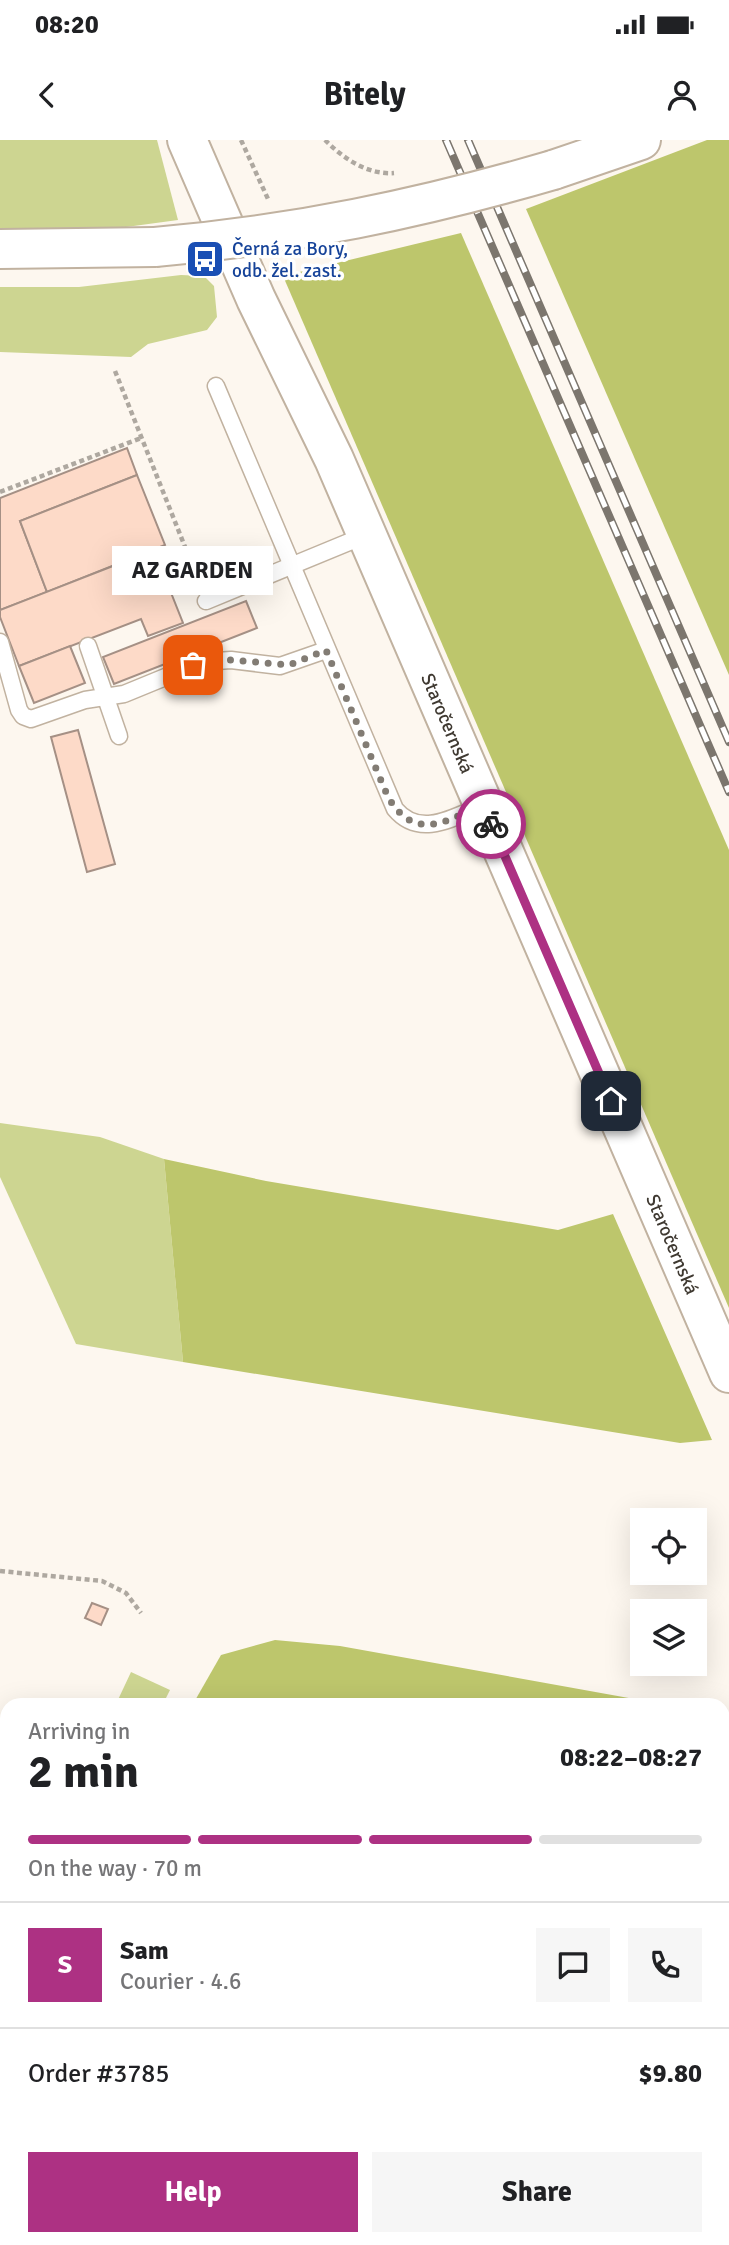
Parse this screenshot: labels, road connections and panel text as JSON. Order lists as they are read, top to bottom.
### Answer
{
  "streets": {
    "main road": ["Staročernská"]
  },
  "places": {
    "bus stop": ["Černá za Bory, odb. žel. zast."],
    "other": ["AZ GARDEN"]
  },
  "page": {
    "status": "08:20",
    "header": "Bitely",
    "bubble": "AZ GARDEN",
    "heading": ["2 min", "Arriving in", "08:22–08:27"],
    "panel": [
      "Sam",
      "Courier · 4.6",
      "Order #3785",
      "$9.80"
    ],
    "bar": "On the way · 70 m",
    "round": "S",
    "buttons": ["Help", "Share"]
  }
}
